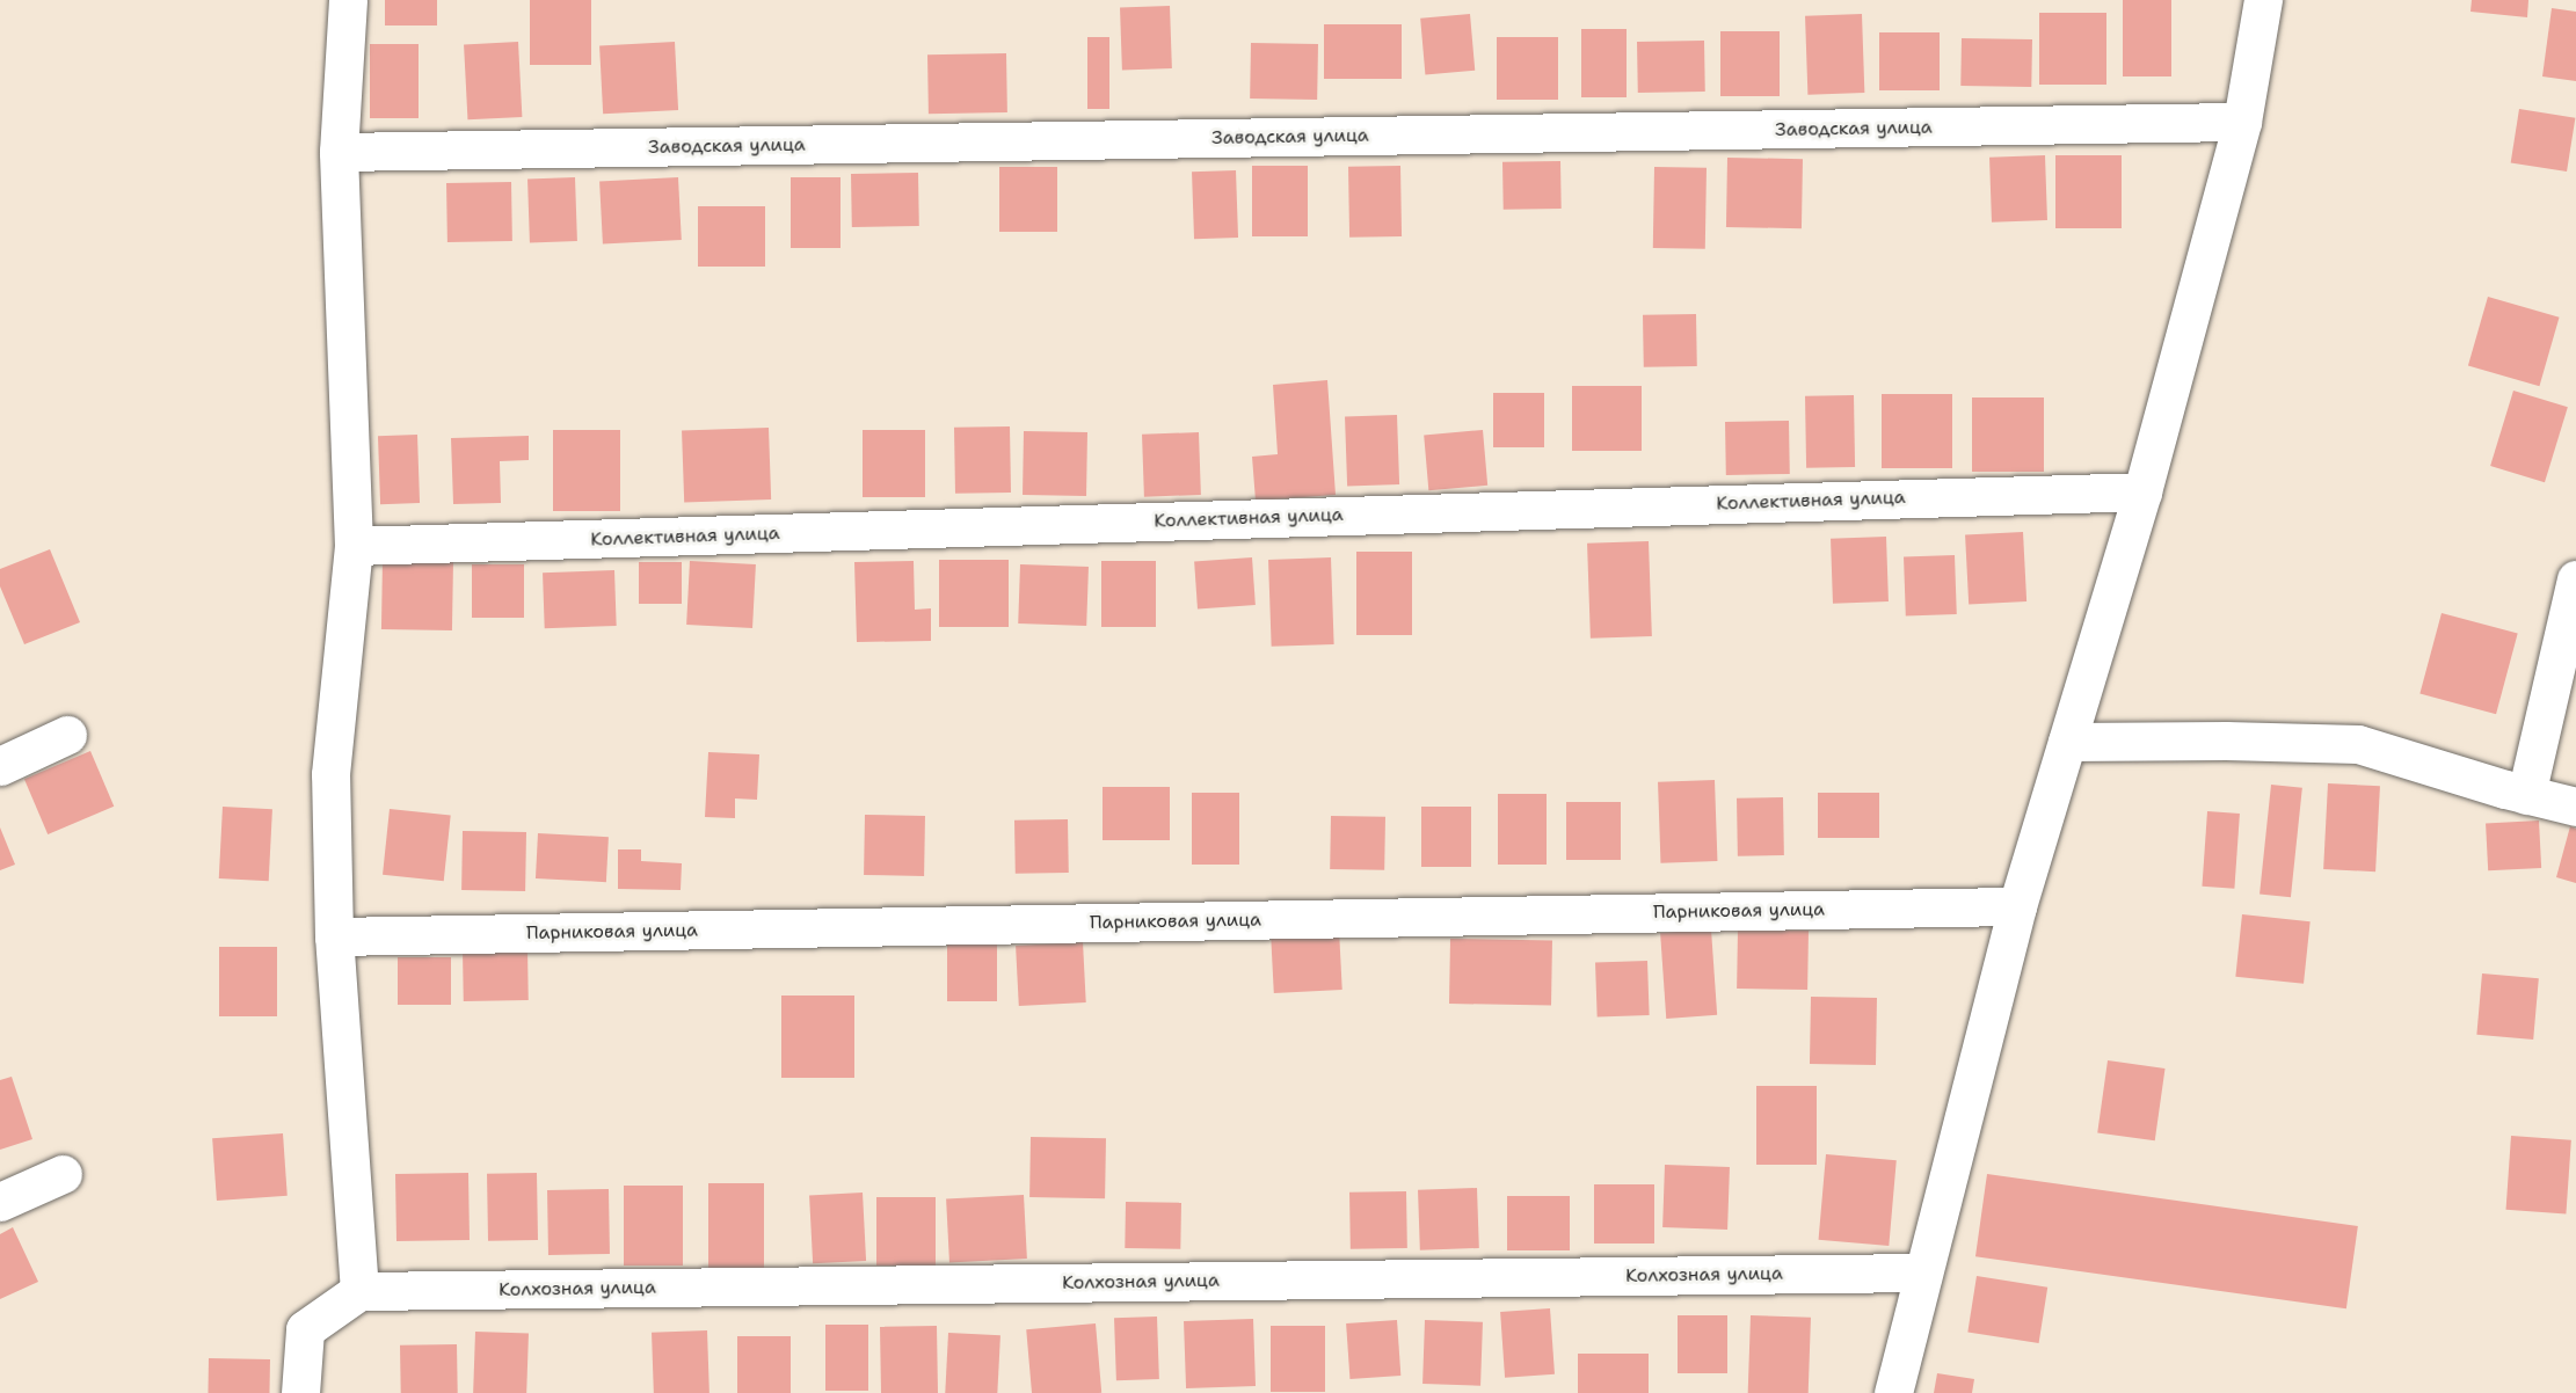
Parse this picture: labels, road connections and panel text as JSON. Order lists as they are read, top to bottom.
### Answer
{
  "streets": {
    "street": [
      "Заводская улица",
      "Коллективная улица",
      "Парниковая улица",
      "Колхозная улица"
    ]
  }
}
